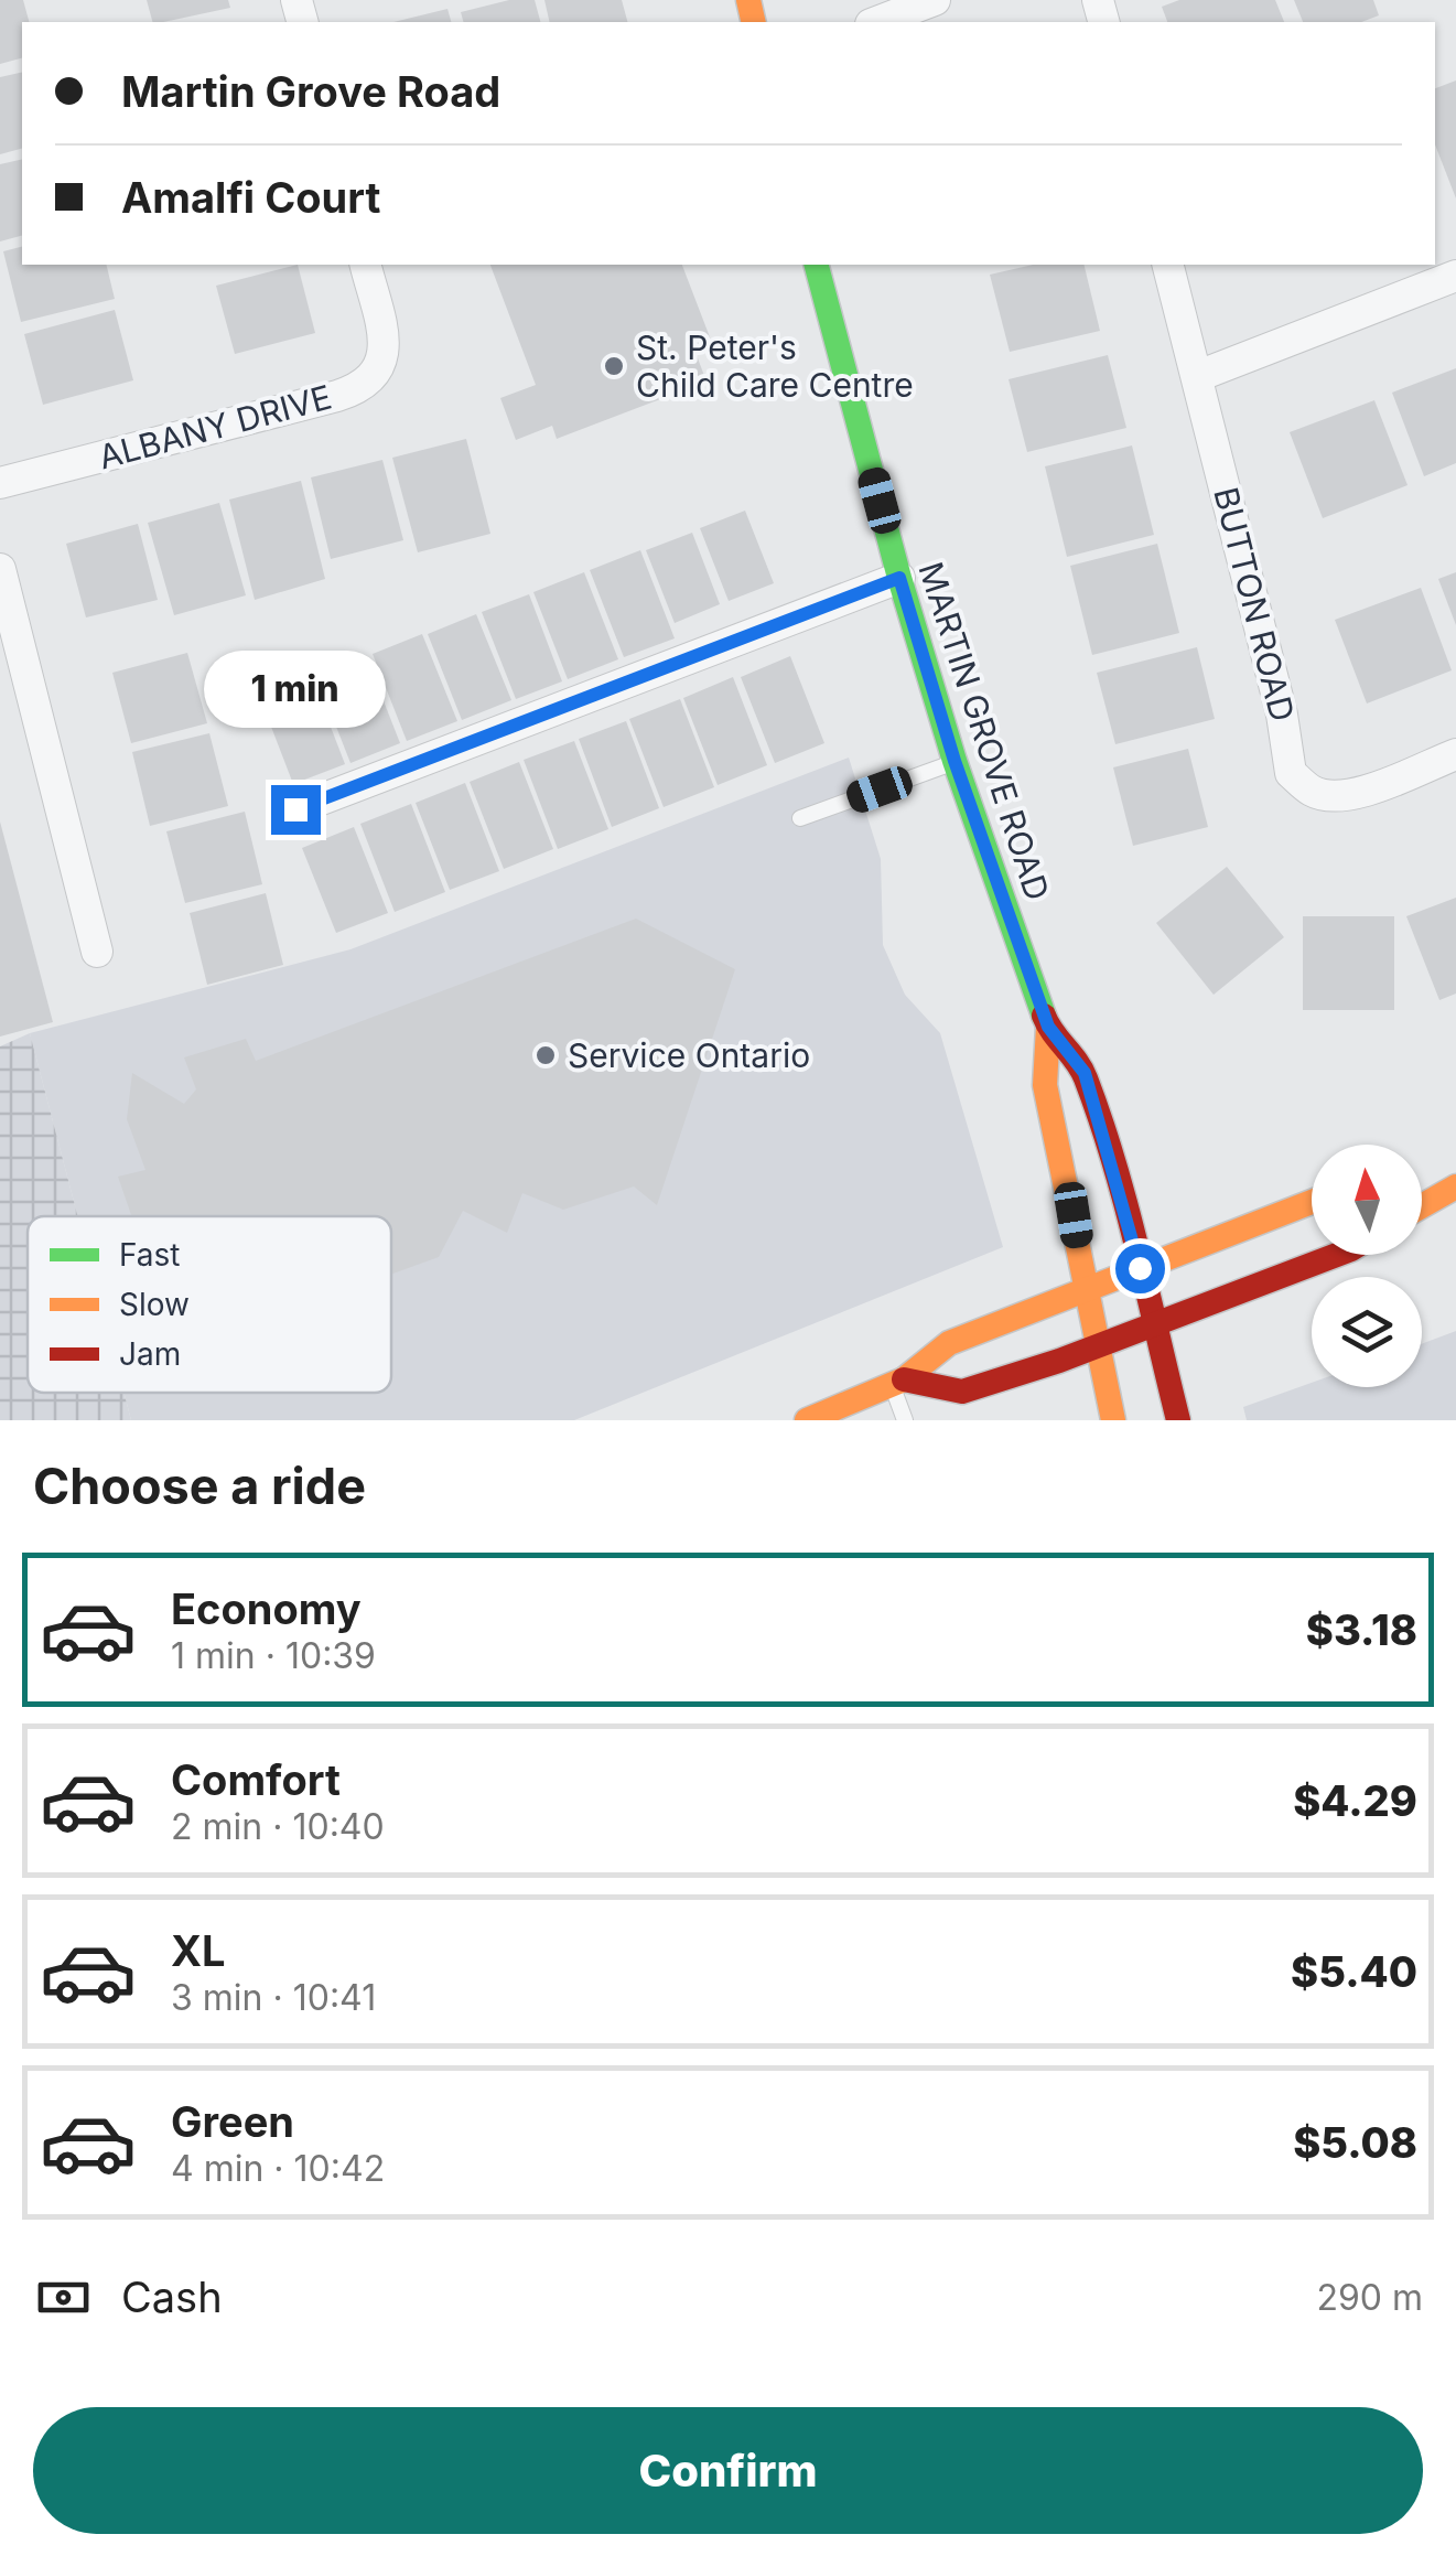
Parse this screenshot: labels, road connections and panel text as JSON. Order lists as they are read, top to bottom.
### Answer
{
  "streets": {
    "main road": ["MARTIN GROVE ROAD"],
    "street": ["ALBANY DRIVE", "BUTTON ROAD"]
  },
  "places": ["St. Peter's Child Care Centre", "Service Ontario"],
  "legend": ["Fast", "Slow", "Jam"],
  "north": "top",
  "page": {
    "banner": ["Martin Grove Road", "Amalfi Court"],
    "bubble": "1 min",
    "heading": "Choose a ride",
    "list": [
      {
        "name": "Economy",
        "note": "1 min · 10:39",
        "value": "$3.18"
      },
      {
        "name": "Comfort",
        "note": "2 min · 10:40",
        "value": "$4.29"
      },
      {
        "name": "XL",
        "note": "3 min · 10:41",
        "value": "$5.40"
      },
      {
        "name": "Green",
        "note": "4 min · 10:42",
        "value": "$5.08"
      }
    ],
    "pay": ["Cash", "290 m"],
    "buttons": "Confirm"
  }
}
